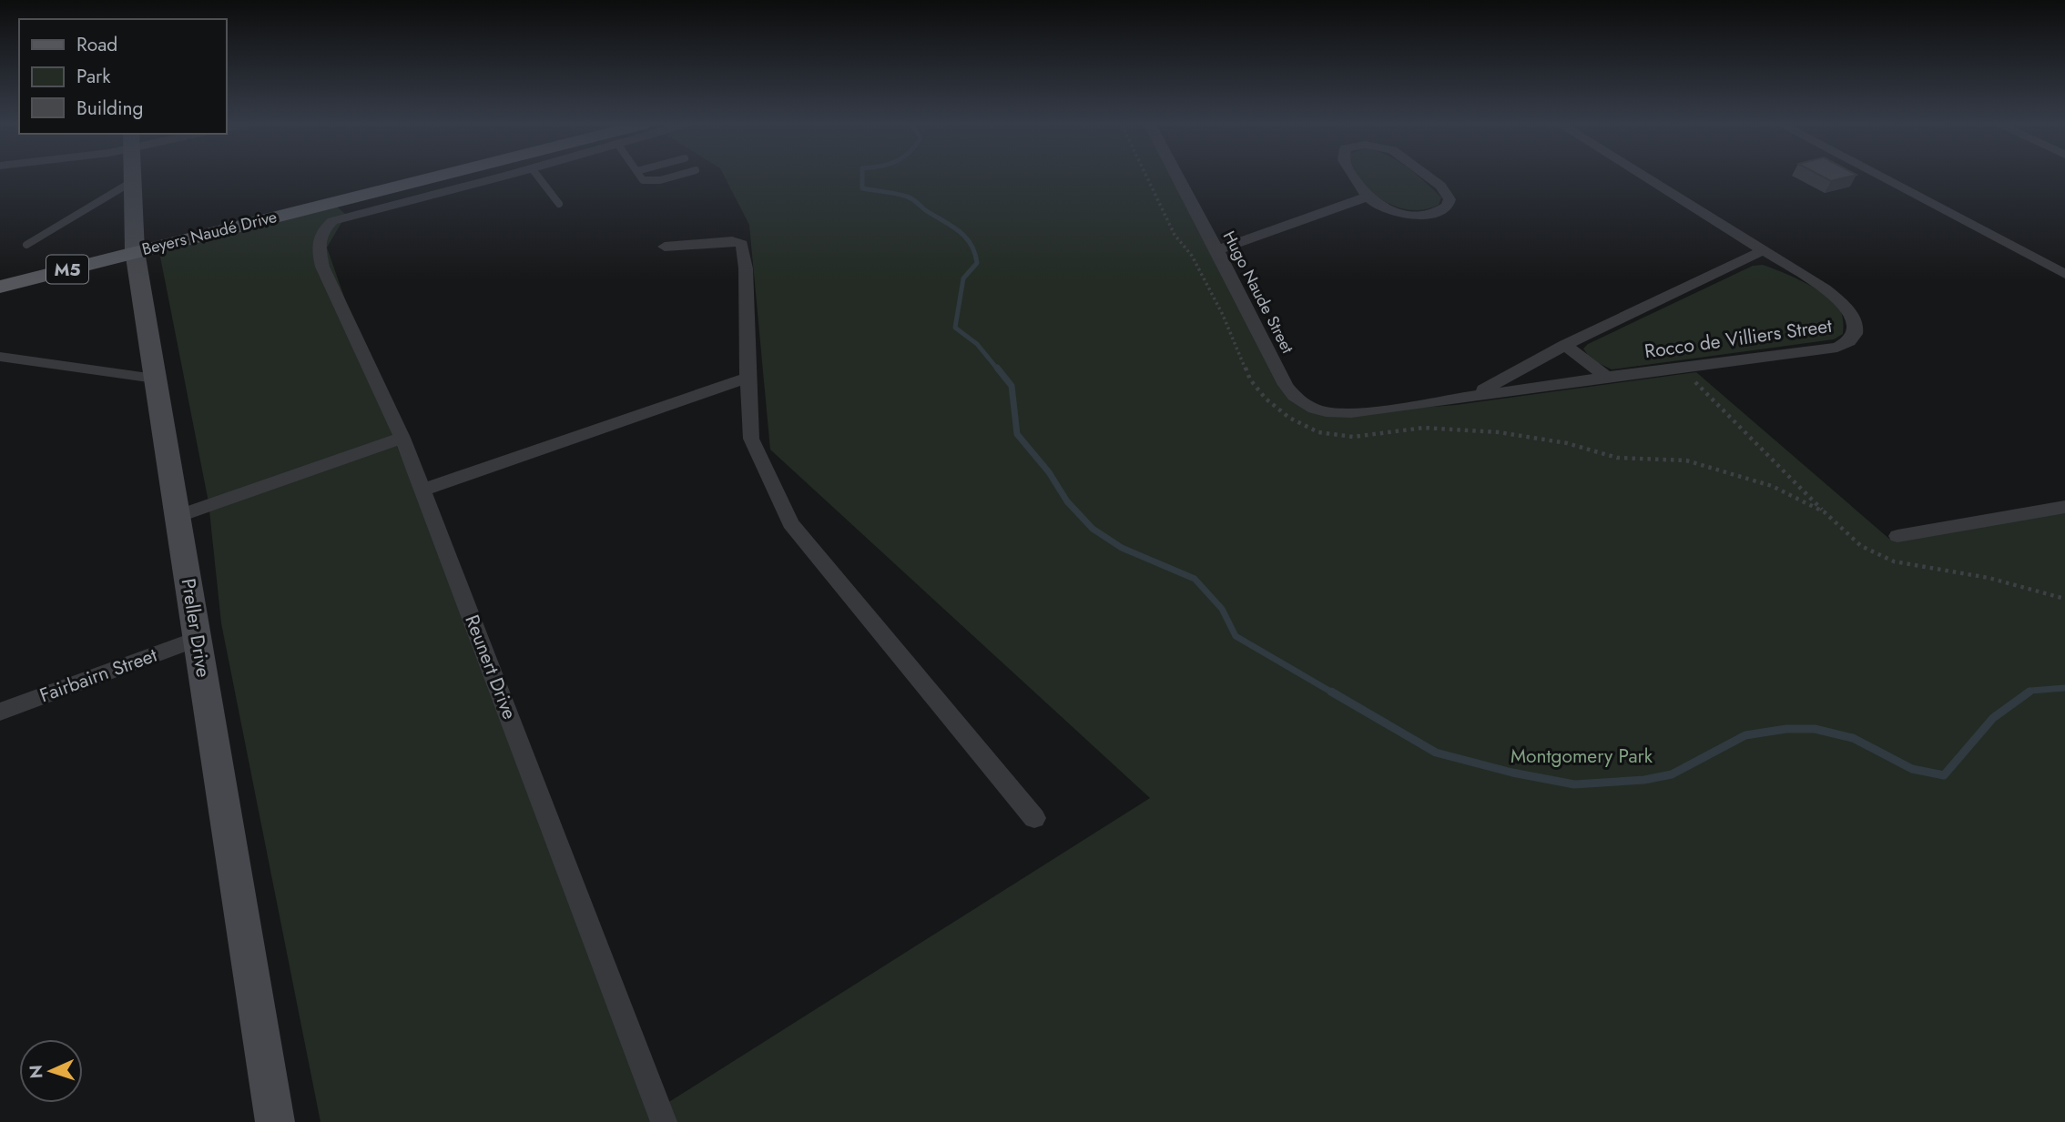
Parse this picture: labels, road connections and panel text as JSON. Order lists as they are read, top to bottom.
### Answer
{
  "streets": {
    "main road": ["Beyers Naudé Drive", "M5", "Preller Drive"],
    "street": [
      "Hugo Naude Street",
      "Rocco de Villiers Street",
      "Reunert Drive",
      "Fairbairn Street"
    ]
  },
  "crossings": [
    ["Beyers Naudé Drive", "Preller Drive"],
    ["Beyers Naudé Drive", "Reunert Drive"],
    ["Hugo Naude Street", "Rocco de Villiers Street"],
    ["Preller Drive", "Fairbairn Street"]
  ],
  "parks": ["Montgomery Park"],
  "legend": ["Road", "Park", "Building"],
  "north": "left"
}
